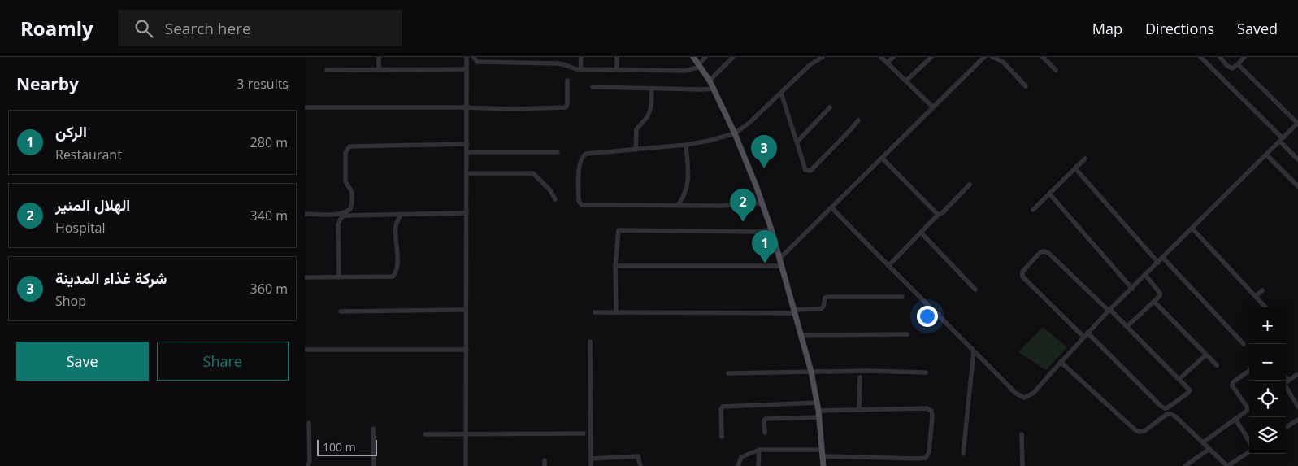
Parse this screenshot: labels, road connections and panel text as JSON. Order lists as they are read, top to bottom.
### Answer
{
  "scale_bar": "100 m",
  "page": {
    "header": "Roamly",
    "search": "Search here",
    "nav": ["Map", "Directions", "Saved"],
    "heading": ["Nearby", "3 results"],
    "list": [
      {
        "mark": "1",
        "name": "الركن",
        "note": "Restaurant",
        "value": "280 m"
      },
      {
        "mark": "2",
        "name": "الهلال المنير",
        "note": "Hospital",
        "value": "340 m"
      },
      {
        "mark": "3",
        "name": "شركة غذاء المدينة",
        "note": "Shop",
        "value": "360 m"
      }
    ],
    "pins": ["3", "2", "1"],
    "map_buttons": ["+", "−"],
    "buttons": ["Save", "Share"],
    "scale": "100 m"
  }
}
